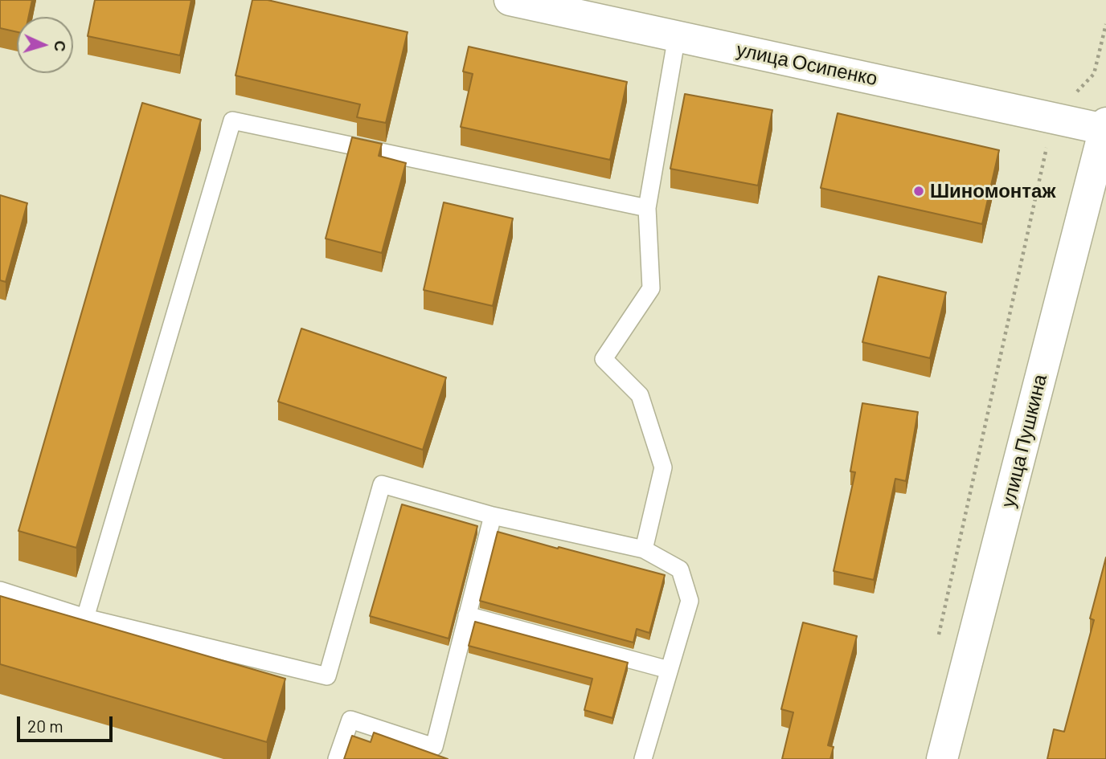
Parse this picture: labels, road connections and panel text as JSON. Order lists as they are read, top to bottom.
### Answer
{
  "streets": {
    "street": ["улица Осипенко", "улица Пушкина"]
  },
  "crossings": [
    ["улица Осипенко", "улица Пушкина"]
  ],
  "places": ["Шиномонтаж"],
  "scale_bar": "20 m",
  "north": "right"
}
